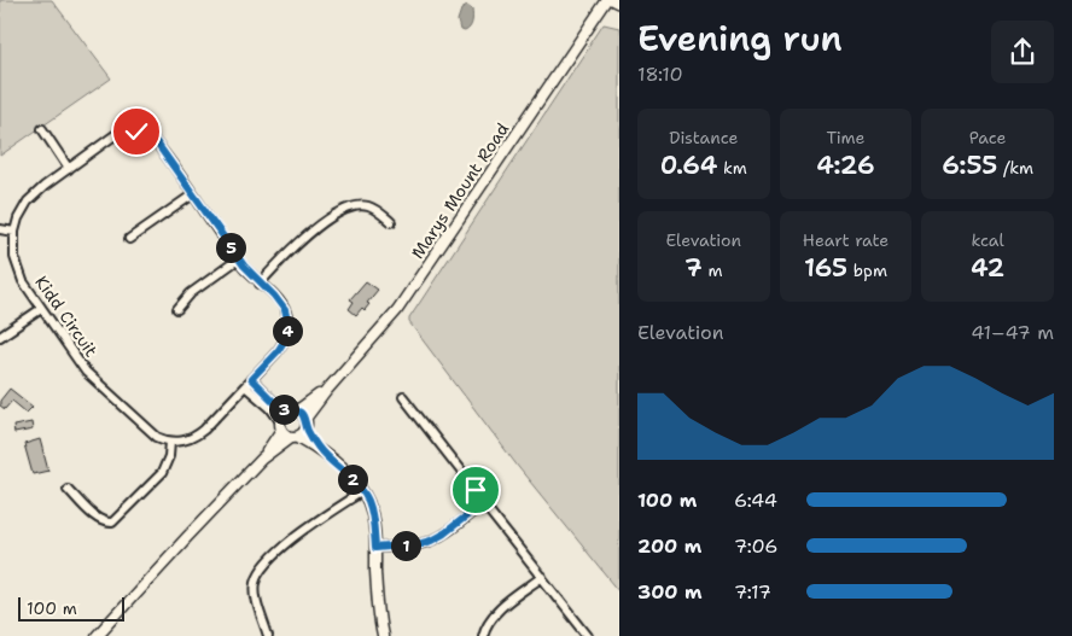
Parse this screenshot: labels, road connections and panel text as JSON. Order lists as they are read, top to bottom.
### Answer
{
  "streets": {
    "street": ["Marys Mount Road", "Kidd Circuit"]
  },
  "scale_bar": "100 m",
  "page": {
    "heading": ["Evening run", "18:10"],
    "stats": [
      ["Distance", "0.64 km"],
      ["Time", "4:26"],
      ["Pace", "6:55 /km"],
      ["Elevation", "7 m"],
      ["Heart rate", "165 bpm"],
      ["kcal", "42"]
    ],
    "pins": [
      "5",
      "4",
      "3",
      "2",
      "1"
    ],
    "chart": ["Elevation", "41–47 m"],
    "list": [
      {
        "name": "100 m",
        "note": "6:44"
      },
      {
        "name": "200 m",
        "note": "7:06"
      },
      {
        "name": "300 m",
        "note": "7:17"
      }
    ],
    "scale": "100 m"
  }
}
